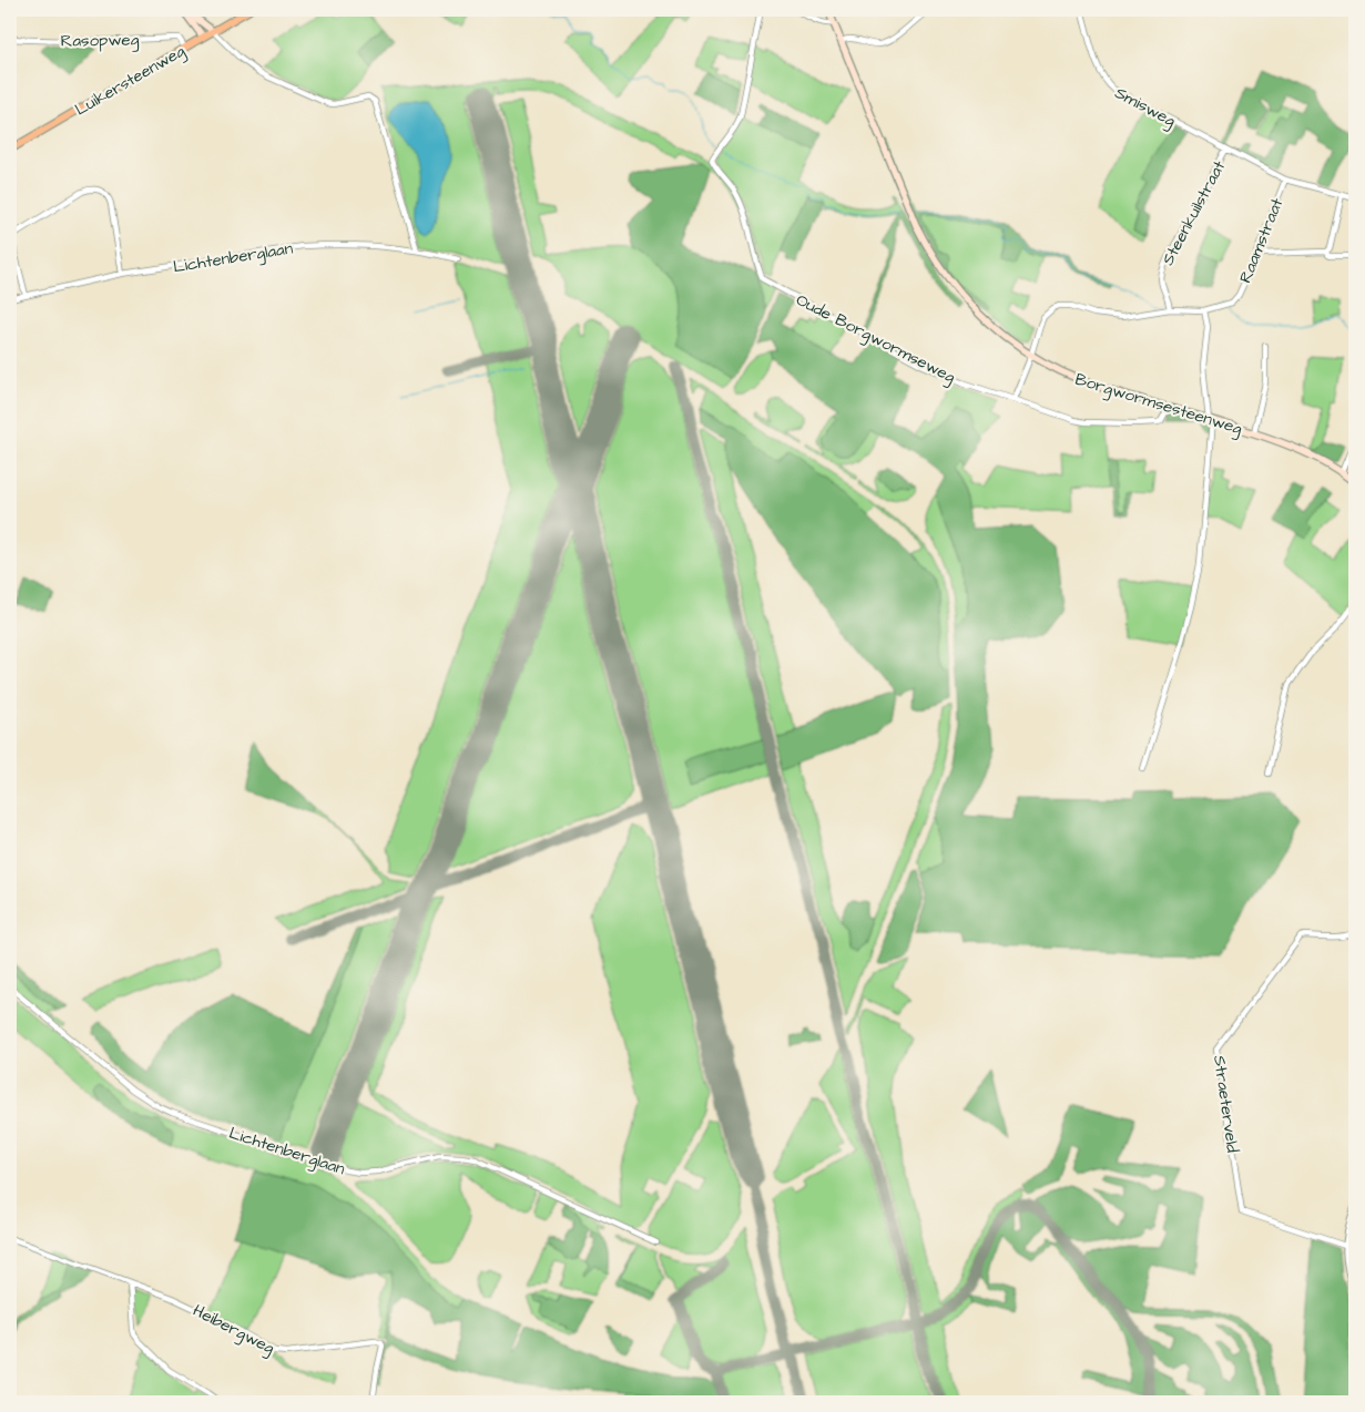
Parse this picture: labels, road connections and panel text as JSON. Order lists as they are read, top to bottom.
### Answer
{
  "streets": {
    "main road": ["Luikersteenweg", "Borgwormsesteenweg"],
    "street": [
      "Rasopweg",
      "Smisweg",
      "Steenkuilstraat",
      "Raamstraat",
      "Lichtenberglaan",
      "Oude Borgwormseweg",
      "Straeterveld",
      "Heibergweg"
    ]
  },
  "crossings": [
    ["Rasopweg", "Luikersteenweg"],
    ["Smisweg", "Steenkuilstraat"],
    ["Smisweg", "Raamstraat"],
    ["Steenkuilstraat", "Raamstraat"],
    ["Raamstraat", "Oude Borgwormseweg"],
    ["Raamstraat", "Borgwormsesteenweg"],
    ["Oude Borgwormseweg", "Borgwormsesteenweg"]
  ]
}
